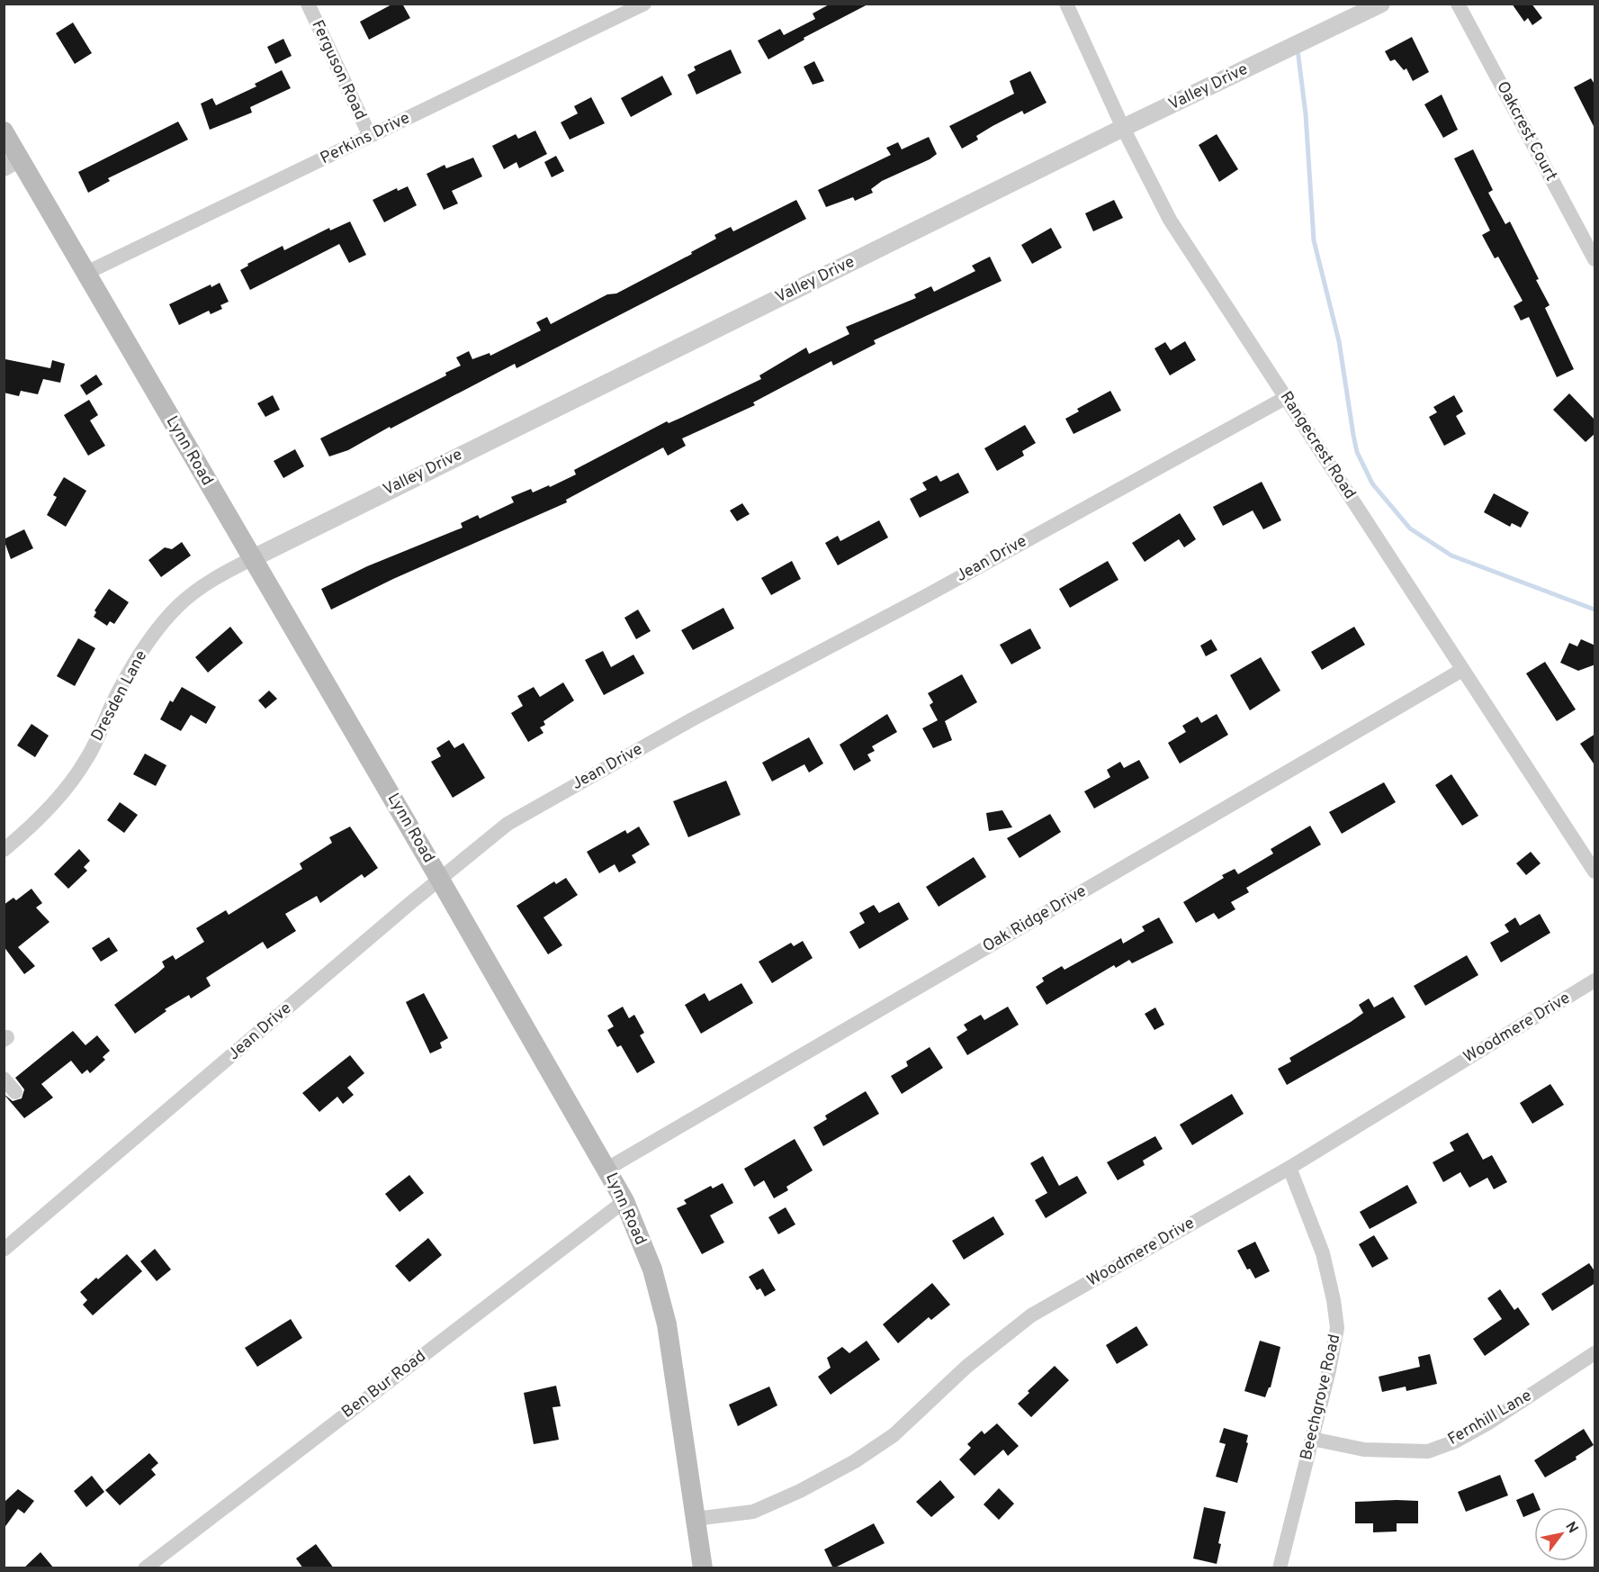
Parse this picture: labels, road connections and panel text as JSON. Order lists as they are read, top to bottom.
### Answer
{
  "streets": {
    "main road": ["Lynn Road"],
    "street": [
      "Ferguson Road",
      "Valley Drive",
      "Oakcrest Court",
      "Perkins Drive",
      "Rangecrest Road",
      "Jean Drive",
      "Dresden Lane",
      "Oak Ridge Drive",
      "Woodmere Drive",
      "Ben Bur Road",
      "Beechgrove Road",
      "Fernhill Lane"
    ]
  },
  "crossings": [
    ["Ferguson Road", "Perkins Drive"],
    ["Valley Drive", "Rangecrest Road"],
    ["Valley Drive", "Lynn Road"],
    ["Valley Drive", "Dresden Lane"],
    ["Perkins Drive", "Lynn Road"],
    ["Rangecrest Road", "Jean Drive"],
    ["Rangecrest Road", "Oak Ridge Drive"],
    ["Lynn Road", "Jean Drive"],
    ["Lynn Road", "Dresden Lane"],
    ["Lynn Road", "Oak Ridge Drive"],
    ["Lynn Road", "Woodmere Drive"],
    ["Lynn Road", "Ben Bur Road"],
    ["Woodmere Drive", "Beechgrove Road"],
    ["Beechgrove Road", "Fernhill Lane"]
  ],
  "north": "top right"
}
